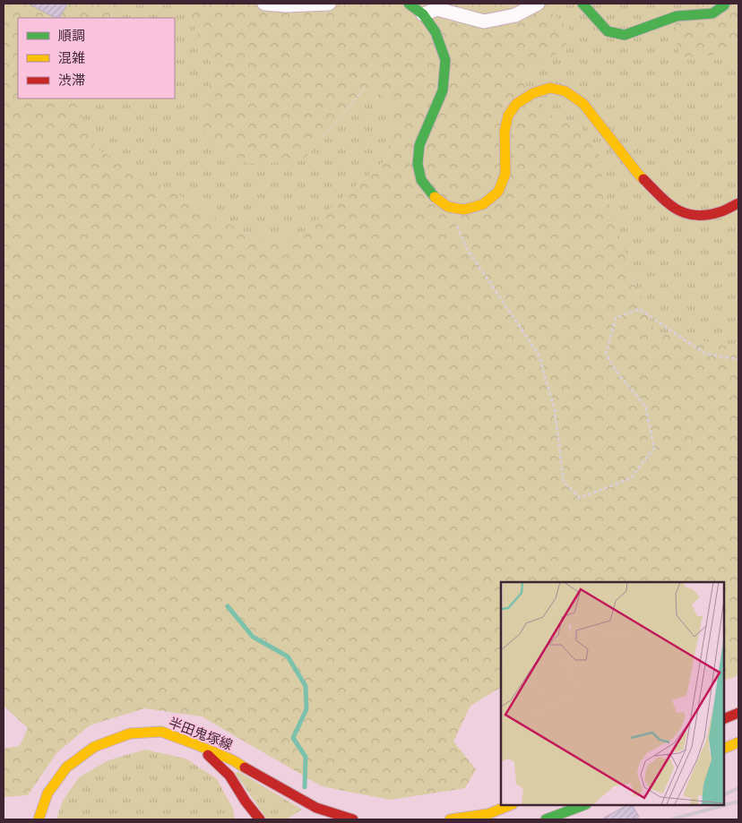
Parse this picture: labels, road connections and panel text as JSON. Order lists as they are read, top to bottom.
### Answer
{
  "streets": {
    "main road": ["半田鬼塚線"]
  },
  "legend": ["順調", "混雑", "渋滞"]
}
